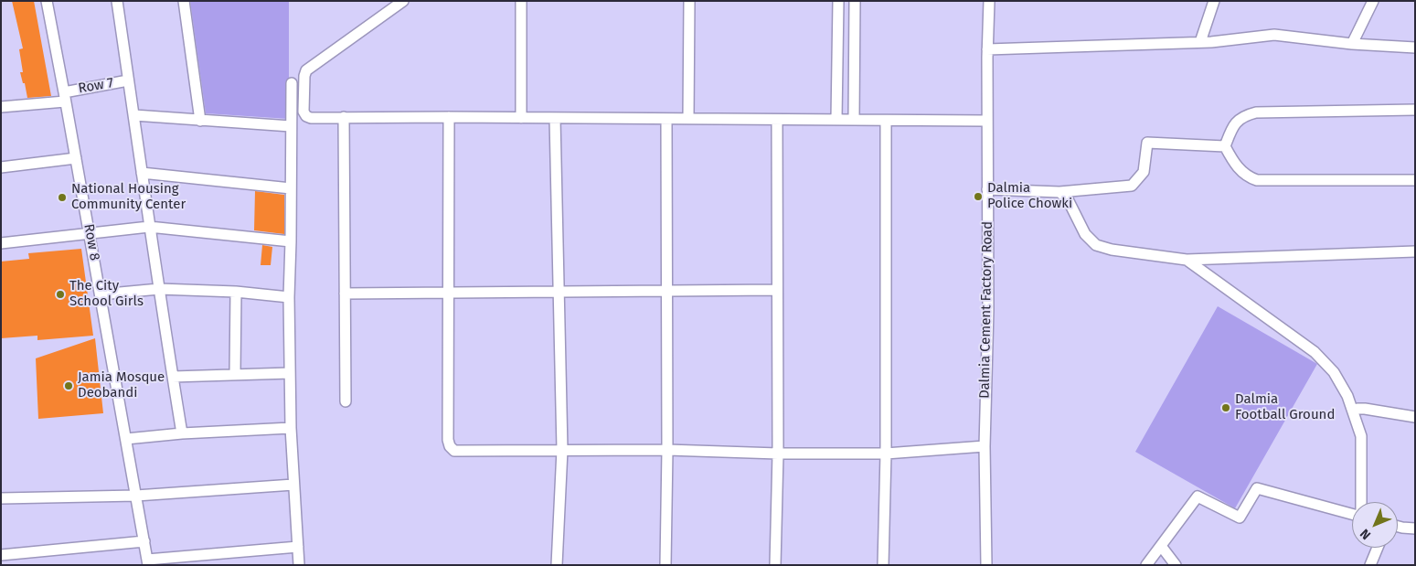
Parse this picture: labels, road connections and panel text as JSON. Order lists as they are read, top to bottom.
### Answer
{
  "streets": {
    "street": ["Row 7", "Row 8", "Dalmia Cement Factory Road"]
  },
  "crossings": [
    ["Row 7", "Row 8"]
  ],
  "places": [
    "Dalmia Police Chowki",
    "National Housing Community Center",
    "The City School Girls",
    "Jamia Mosque Deobandi",
    "Dalmia Football Ground"
  ],
  "north": "bottom left"
}
